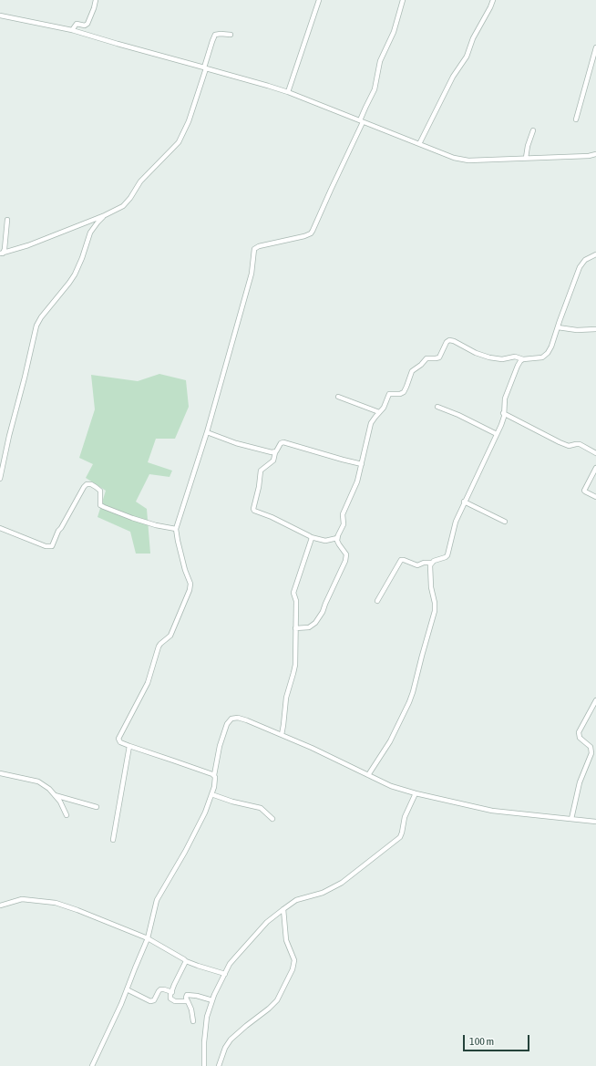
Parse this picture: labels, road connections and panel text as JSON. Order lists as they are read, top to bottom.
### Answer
{
  "scale_bar": "100 m"
}
